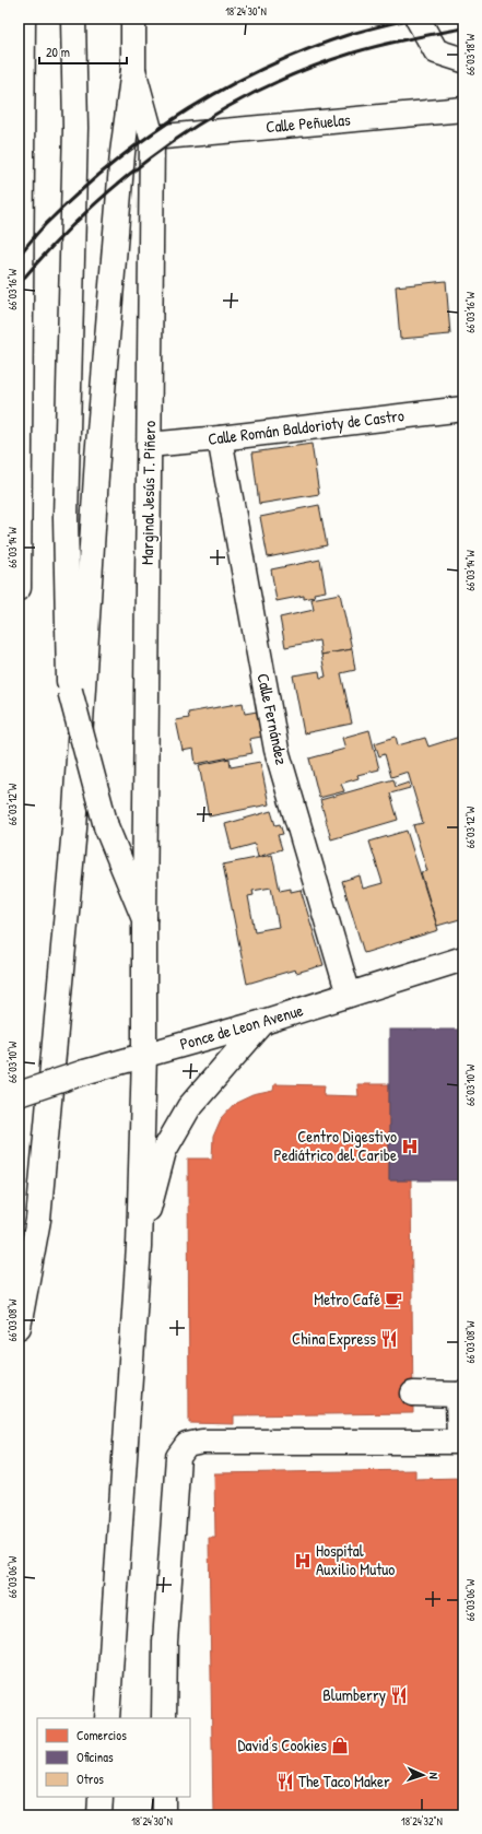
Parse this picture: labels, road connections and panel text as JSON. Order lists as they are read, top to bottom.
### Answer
{
  "streets": {
    "main road": [
      "Calle Peñuelas",
      "Calle Román Baldorioty de Castro",
      "Marginal Jesús T. Piñero",
      "Calle Fernández",
      "Ponce de Leon Avenue"
    ]
  },
  "crossings": [
    ["Calle Peñuelas", "Marginal Jesús T. Piñero"],
    ["Calle Román Baldorioty de Castro", "Marginal Jesús T. Piñero"],
    ["Calle Román Baldorioty de Castro", "Calle Fernández"],
    ["Marginal Jesús T. Piñero", "Ponce de Leon Avenue"],
    ["Calle Fernández", "Ponce de Leon Avenue"]
  ],
  "places": {
    "hospital": ["Centro Digestivo Pediátrico del Caribe", "Hospital Auxilio Mutuo"],
    "cafe": ["Metro Café"],
    "restaurant": ["China Express", "Blumberry", "The Taco Maker"],
    "shop": ["David's Cookies"]
  },
  "legend": ["Comercios", "Oficinas", "Otros"],
  "scale_bar": "20 m",
  "north": "right",
  "coordinates": [
    "18°24'30\"N",
    "66°03'18\"W",
    "66°03'16\"W",
    "66°03'14\"W",
    "66°03'12\"W",
    "66°03'10\"W",
    "66°03'08\"W",
    "66°03'06\"W",
    "18°24'32\"N"
  ]
}
